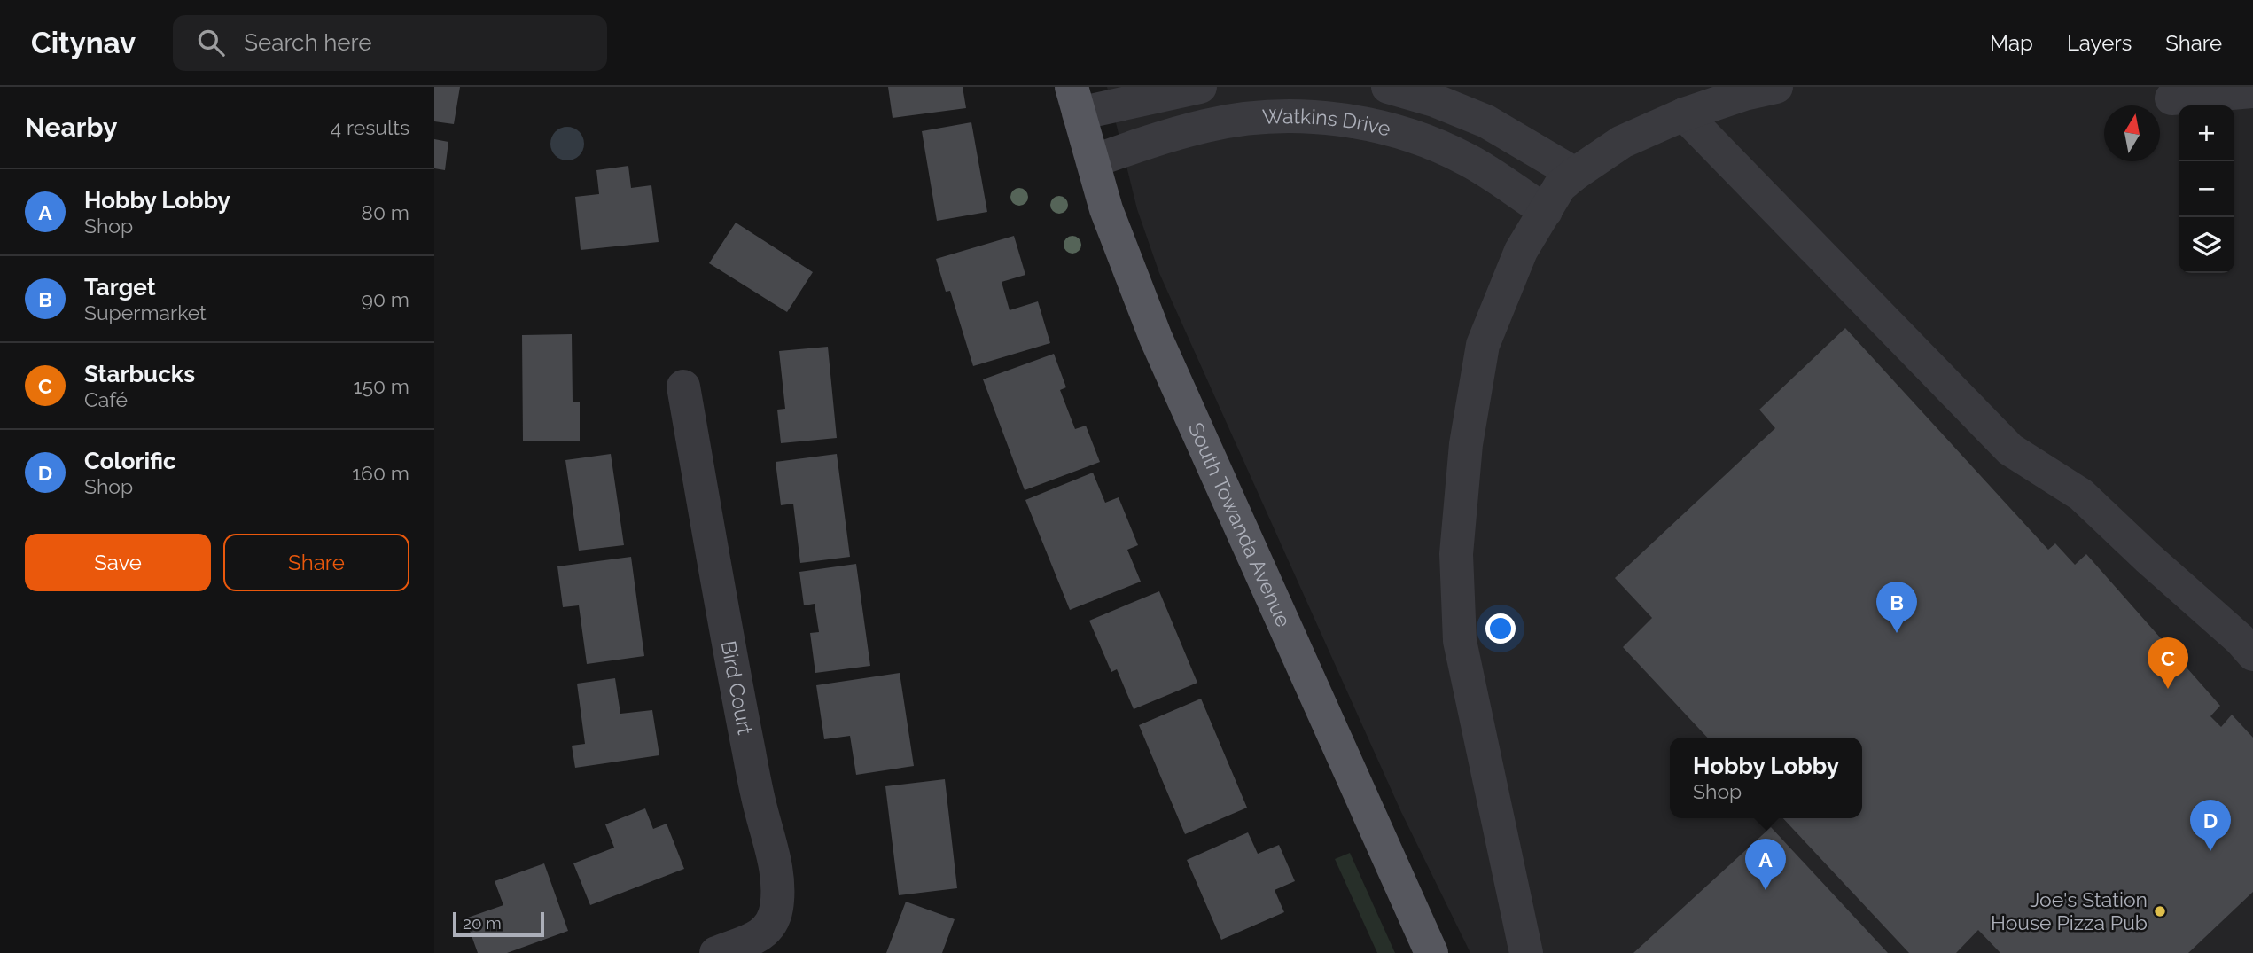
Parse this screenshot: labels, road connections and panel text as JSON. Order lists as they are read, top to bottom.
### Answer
{
  "streets": {
    "main road": ["South Towanda Avenue"],
    "street": ["Watkins Drive", "Bird Court"]
  },
  "crossings": [
    ["Watkins Drive", "South Towanda Avenue"]
  ],
  "places": ["Joe's Station House Pizza Pub"],
  "scale_bar": "20 m",
  "north": "top",
  "page": {
    "header": "Citynav",
    "search": "Search here",
    "nav": ["Map", "Layers", "Share"],
    "heading": ["Nearby", "4 results"],
    "map_buttons": ["+", "−"],
    "list": [
      {
        "mark": "A",
        "name": "Hobby Lobby",
        "note": "Shop",
        "value": "80 m"
      },
      {
        "mark": "B",
        "name": "Target",
        "note": "Supermarket",
        "value": "90 m"
      },
      {
        "mark": "C",
        "name": "Starbucks",
        "note": "Café",
        "value": "150 m"
      },
      {
        "mark": "D",
        "name": "Colorific",
        "note": "Shop",
        "value": "160 m"
      }
    ],
    "buttons": ["Save", "Share"],
    "pins": [
      "B",
      "C",
      "D",
      "A"
    ],
    "popup": ["Hobby Lobby", "Shop"],
    "scale": "20 m"
  }
}
